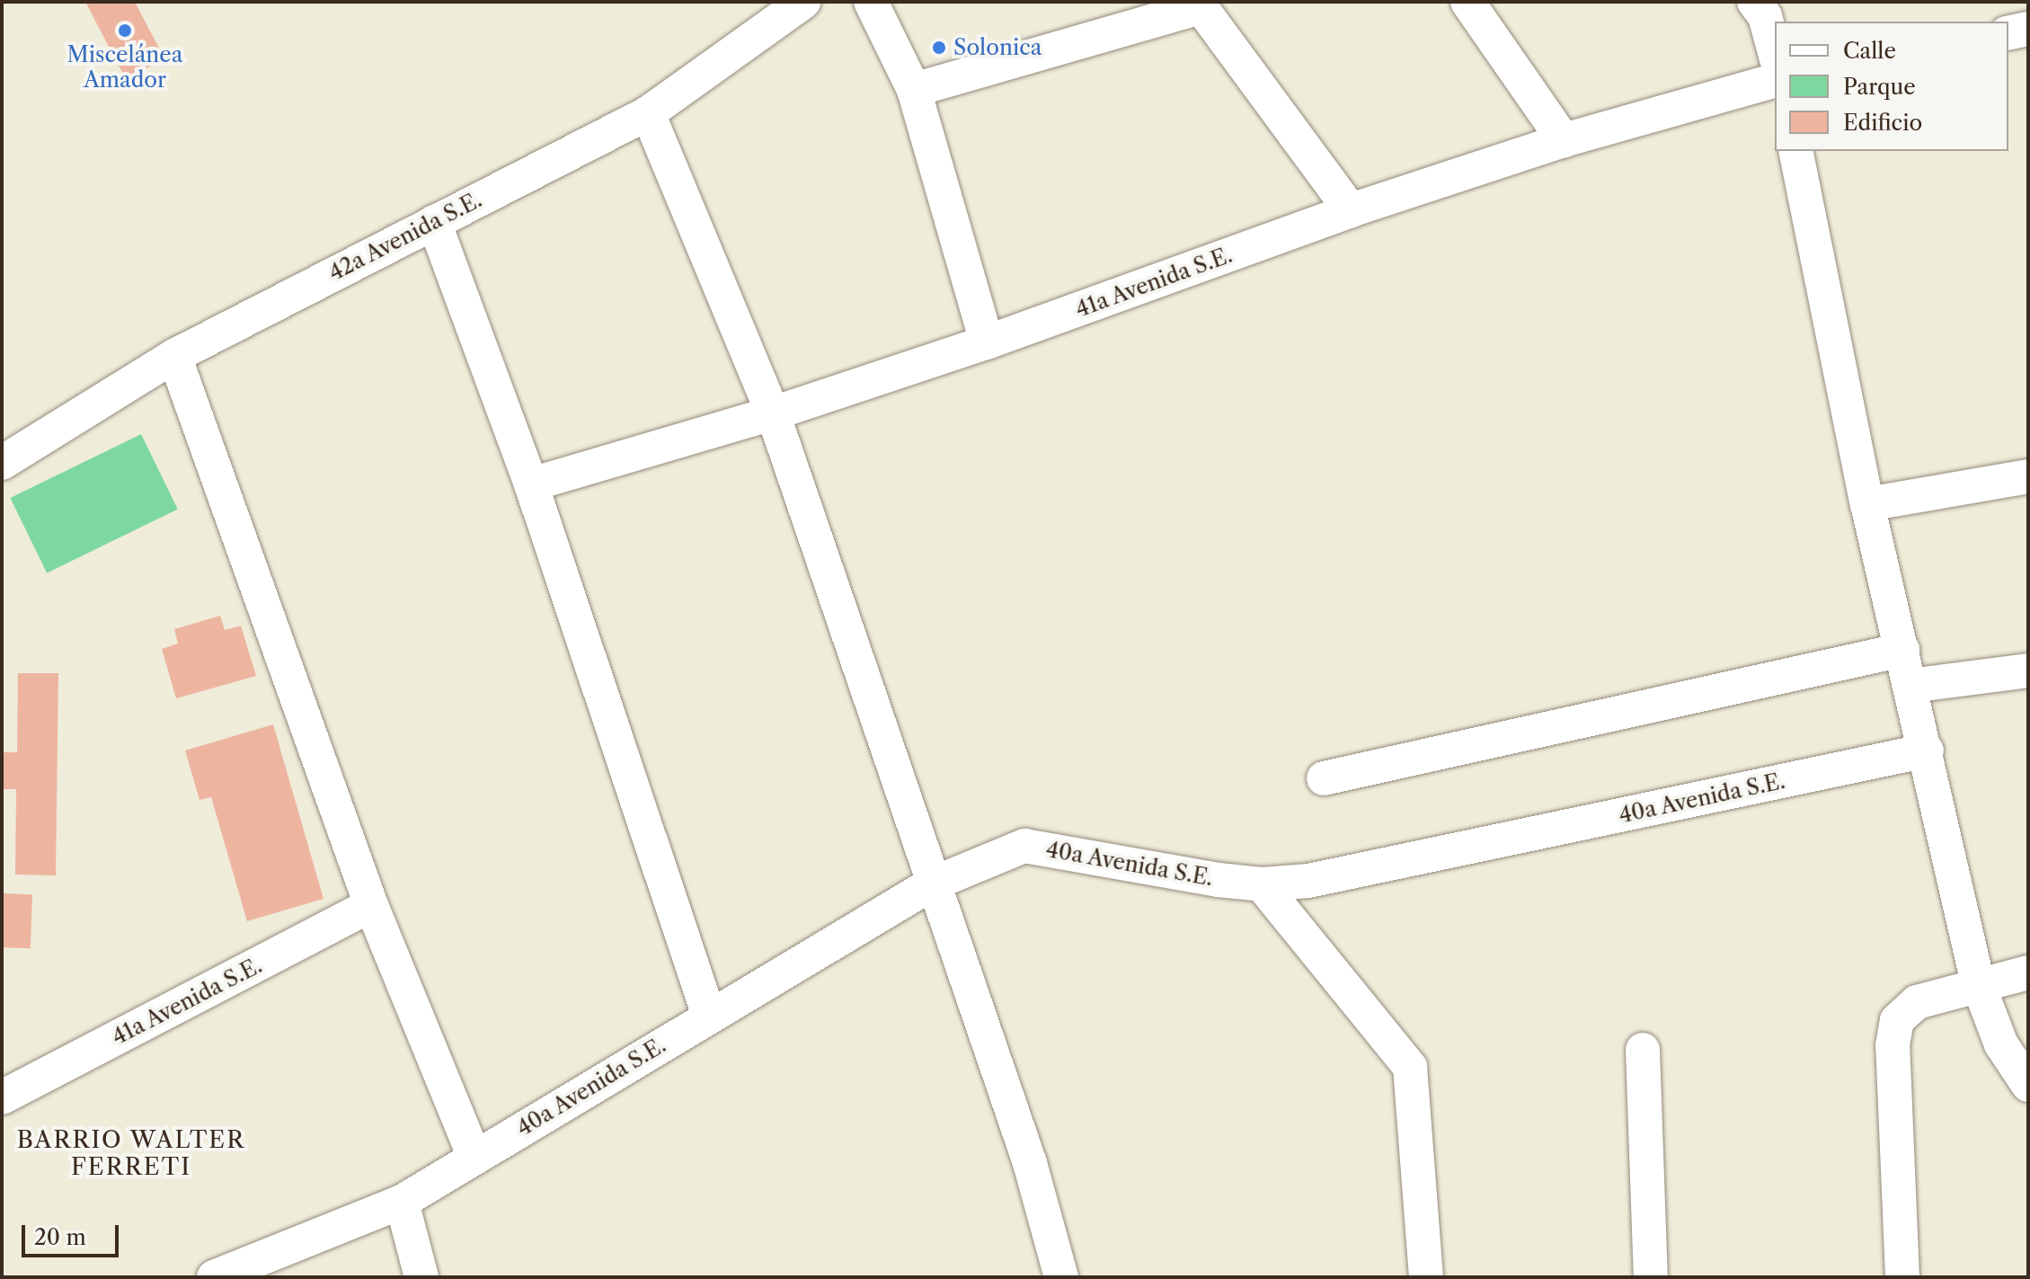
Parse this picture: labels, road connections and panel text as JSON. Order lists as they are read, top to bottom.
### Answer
{
  "streets": {
    "street": ["42a Avenida S.E.", "41a Avenida S.E.", "40a Avenida S.E."]
  },
  "districts": ["BARRIO WALTER FERRETI"],
  "places": ["Miscelánea Amador", "Solonica"],
  "legend": ["Calle", "Parque", "Edificio"],
  "scale_bar": "20 m"
}
